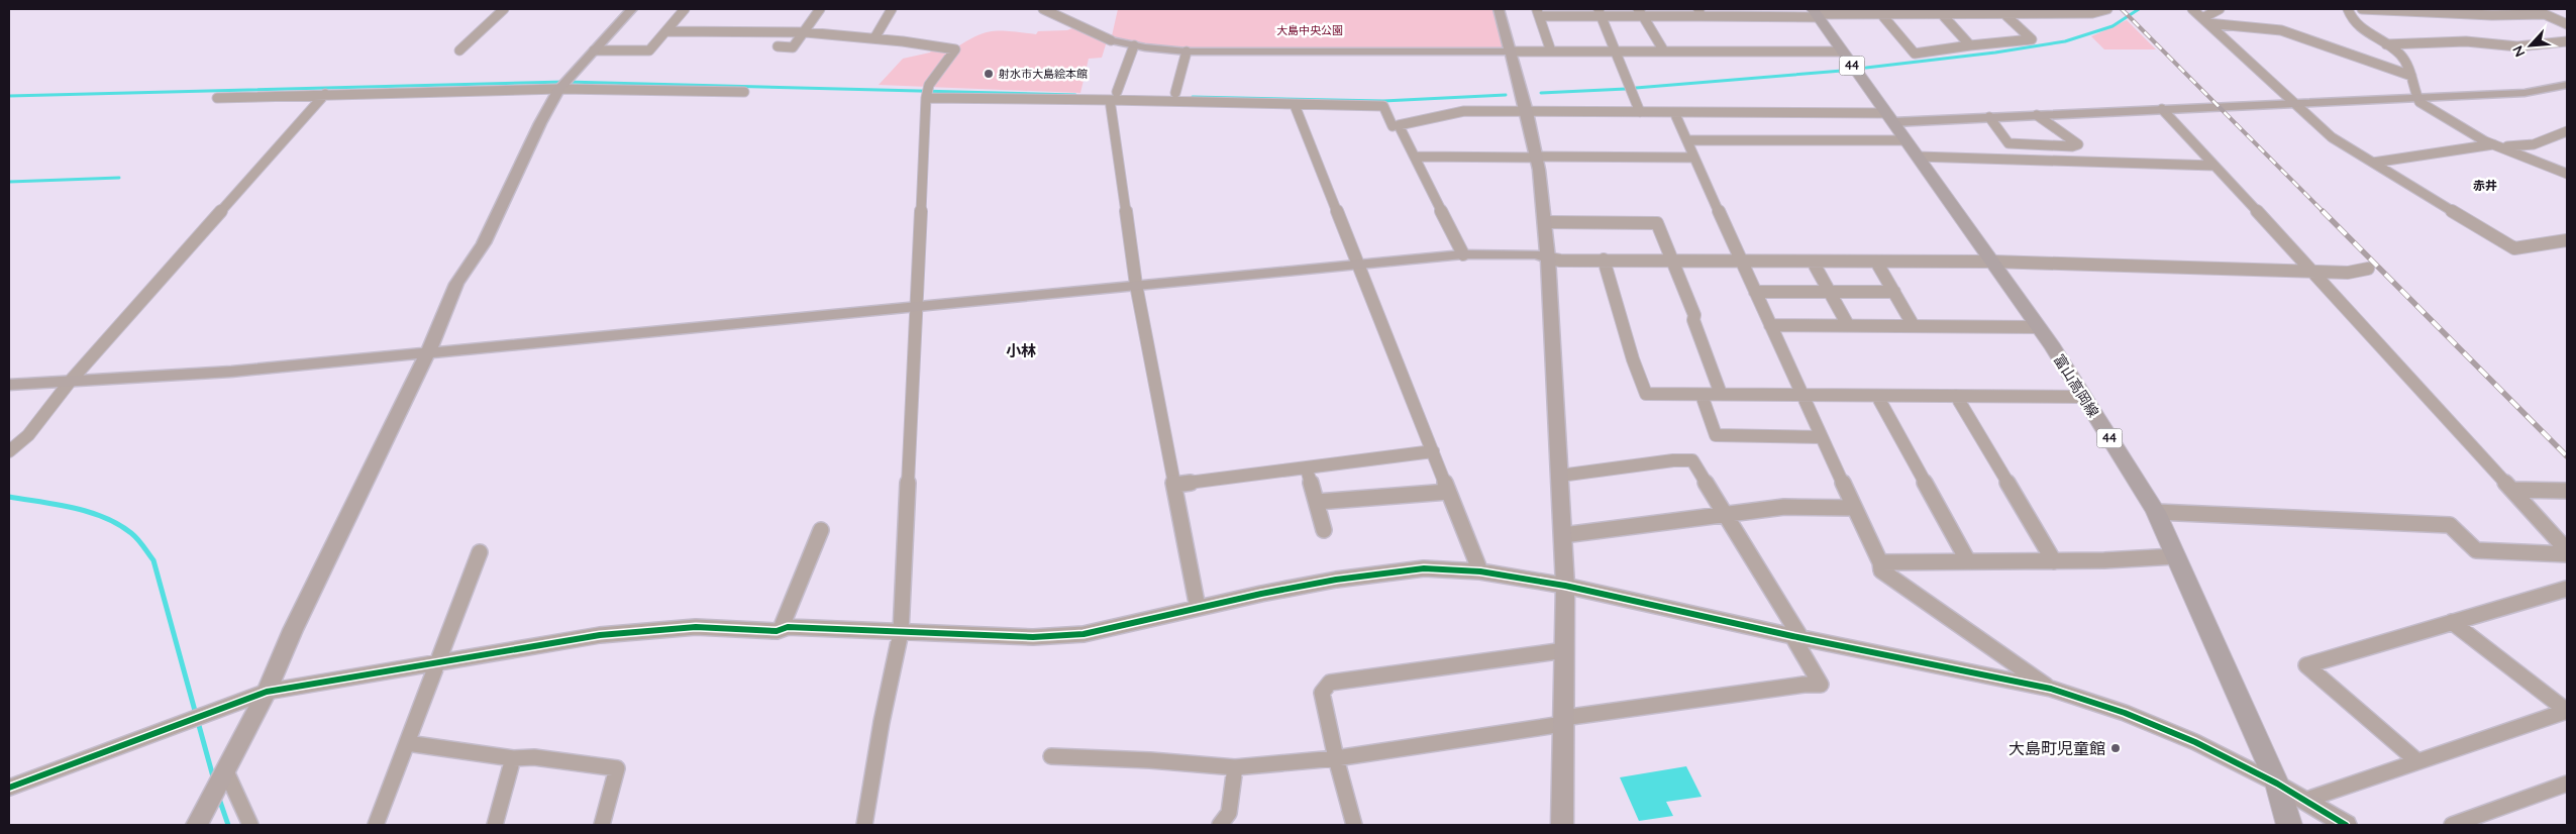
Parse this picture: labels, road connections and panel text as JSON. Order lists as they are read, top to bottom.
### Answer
{
  "streets": {
    "main road": ["44", "富山高岡線"]
  },
  "districts": ["赤井", "小林"],
  "parks": ["大島中央公園"],
  "places": ["射水市大島絵本館", "大島町児童館"],
  "north": "bottom left"
}
